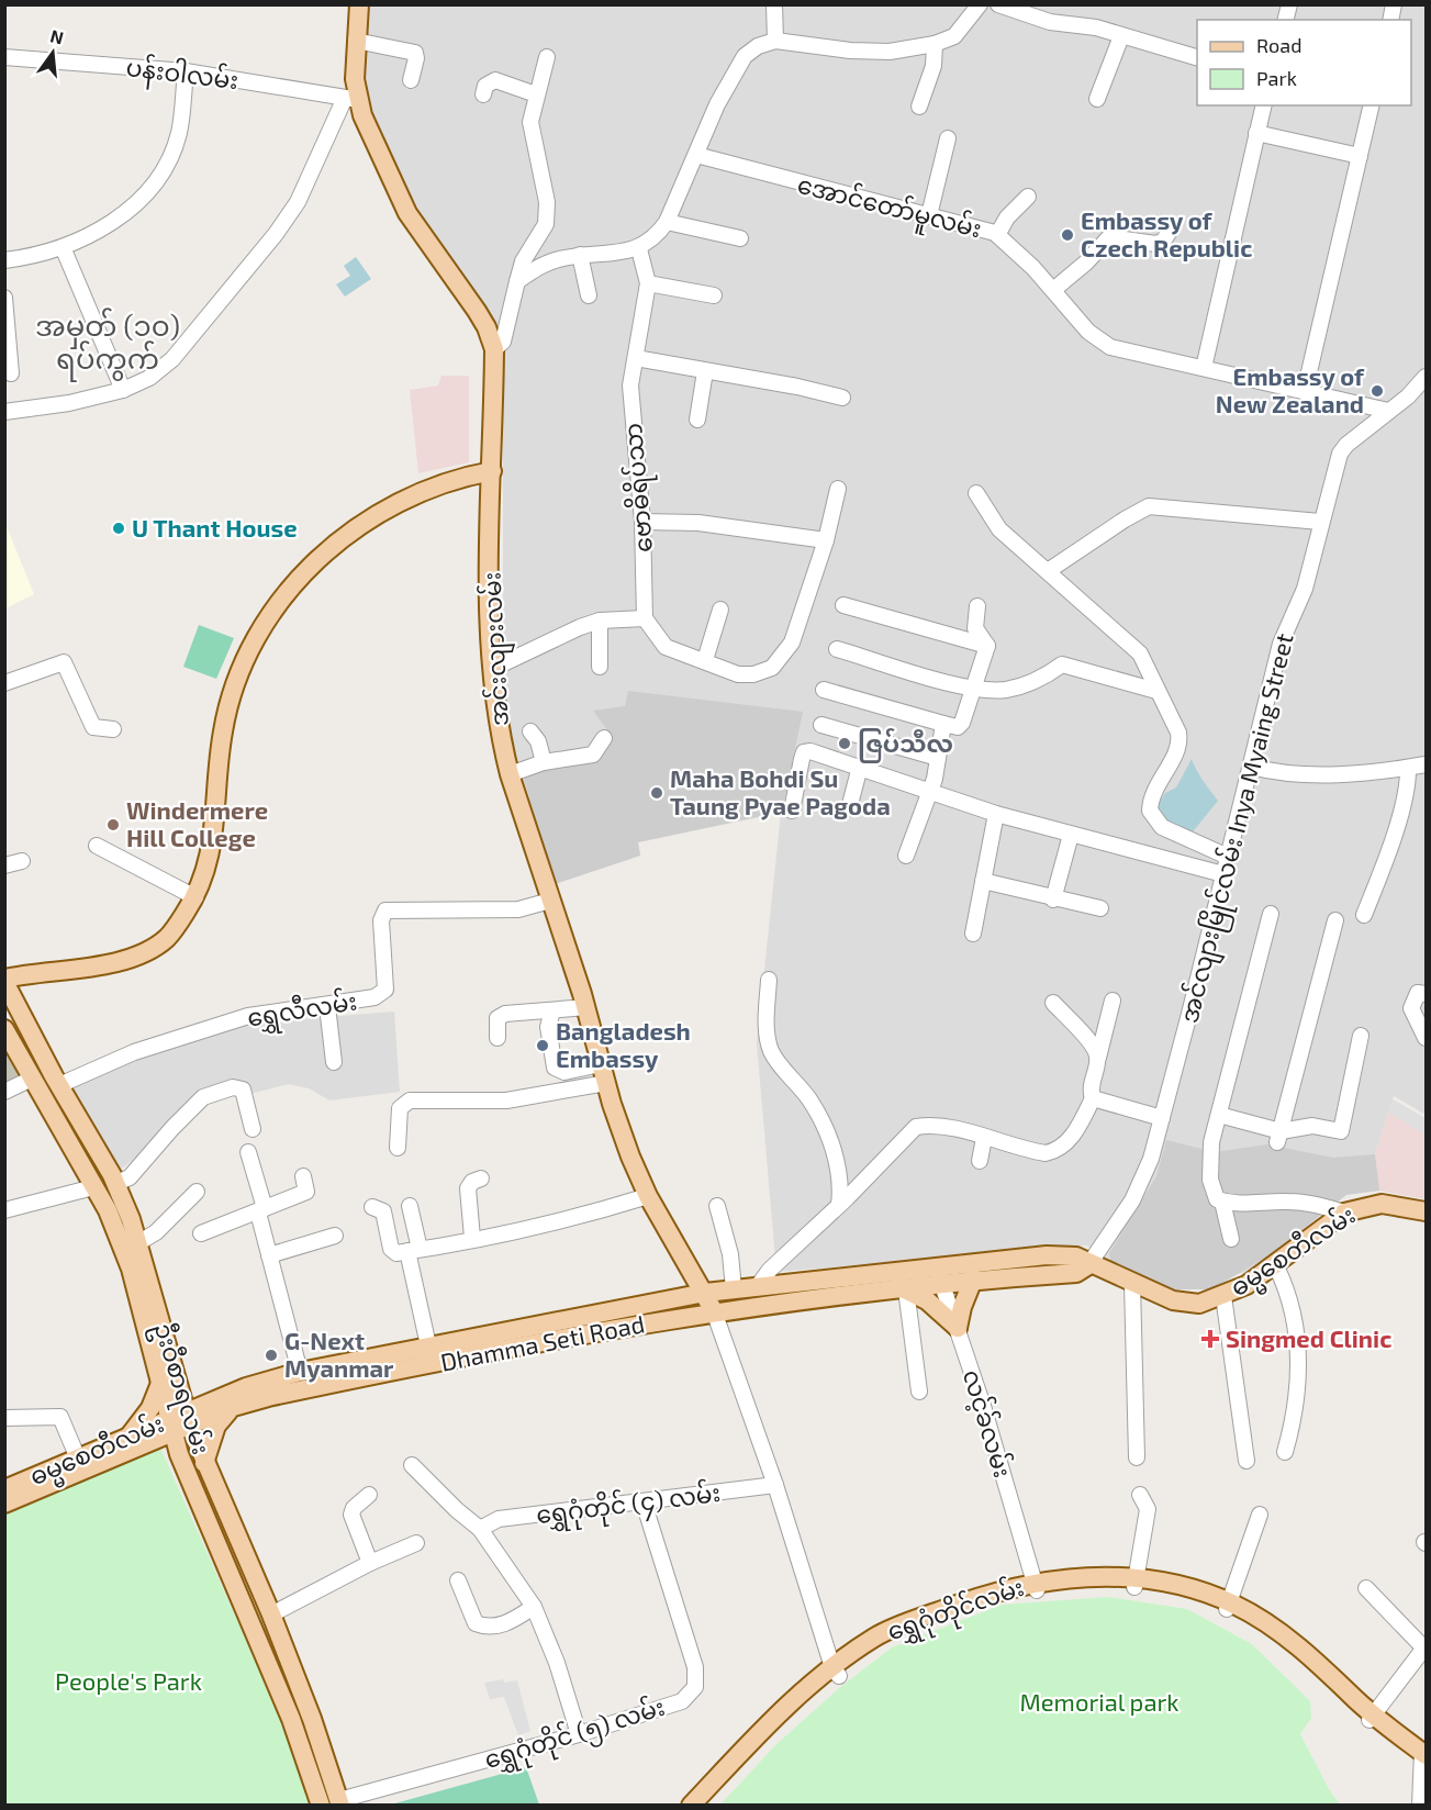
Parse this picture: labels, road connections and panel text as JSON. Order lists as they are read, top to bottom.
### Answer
{
  "streets": {
    "main road": [
      "အင်းလျားလမ်း",
      "ဓမ္မစေတီလမ်း",
      "Dhamma Seti Road",
      "ဦးဝီစာရလမ်း",
      "ရွှေဂုံတိုင်လမ်း"
    ],
    "street": [
      "ပန်းဝါလမ်း",
      "အောင်တော်မူလမ်း",
      "ဗောဓိရိပ်သာ",
      "အင်လျားမြိုင်လမ်း Inya Myaing Street",
      "ရွှေလီလမ်း",
      "လင့်ခ်လမ်း",
      "ရွှေဂုံတိုင် (၄) လမ်း",
      "ရွှေဂုံတိုင် (၅) လမ်း"
    ]
  },
  "crossings": [
    ["ပန်းဝါလမ်း", "အင်းလျားလမ်း"],
    ["အောင်တော်မူလမ်း", "အင်လျားမြိုင်လမ်း Inya Myaing Street"],
    ["အင်းလျားလမ်း", "ရွှေလီလမ်း"],
    ["အင်းလျားလမ်း", "Dhamma Seti Road"],
    ["အင်လျားမြိုင်လမ်း Inya Myaing Street", "ဓမ္မစေတီလမ်း"],
    ["ရွှေလီလမ်း", "ဦးဝီစာရလမ်း"],
    ["ဓမ္မစေတီလမ်း", "Dhamma Seti Road"],
    ["ဓမ္မစေတီလမ်း", "ဦးဝီစာရလမ်း"],
    ["ဓမ္မစေတီလမ်း", "လင့်ခ်လမ်း"],
    ["Dhamma Seti Road", "လင့်ခ်လမ်း"],
    ["ဦးဝီစာရလမ်း", "ရွှေဂုံတိုင် (၅) လမ်း"],
    ["လင့်ခ်လမ်း", "ရွှေဂုံတိုင်လမ်း"],
    ["ရွှေဂုံတိုင် (၄) လမ်း", "ရွှေဂုံတိုင် (၅) လမ်း"]
  ],
  "districts": ["အမှတ် (၁၀) ရပ်ကွက်"],
  "parks": ["People's Park", "Memorial park"],
  "places": {
    "other": [
      "Embassy of Czech Republic",
      "Embassy of New Zealand",
      "U Thant House",
      "ဇြပ်သီလ",
      "Maha Bohdi Su Taung Pyae Pagoda",
      "Windermere Hill College",
      "Bangladesh Embassy",
      "G-Next Myanmar"
    ],
    "health": ["Singmed Clinic"]
  },
  "legend": ["Road", "Park"],
  "north": "top"
}
